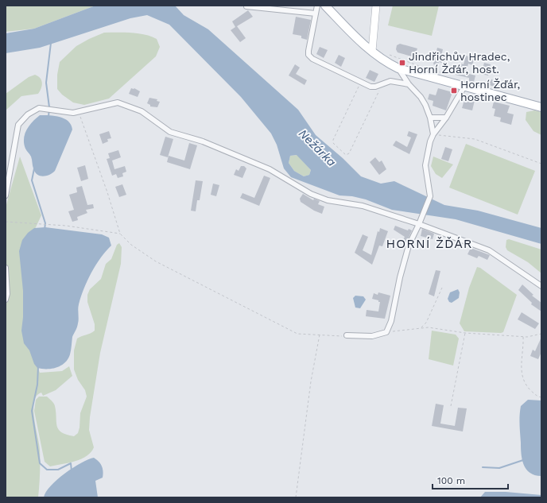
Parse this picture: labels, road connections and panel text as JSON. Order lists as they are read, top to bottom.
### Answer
{
  "districts": ["HORNÍ ŽĎÁR"],
  "water": ["Nežárka"],
  "places": {
    "transit": ["Jindřichův Hradec, Horní Žďár, host.", "Horní Žďár, hostinec"]
  },
  "scale_bar": "100 m"
}
